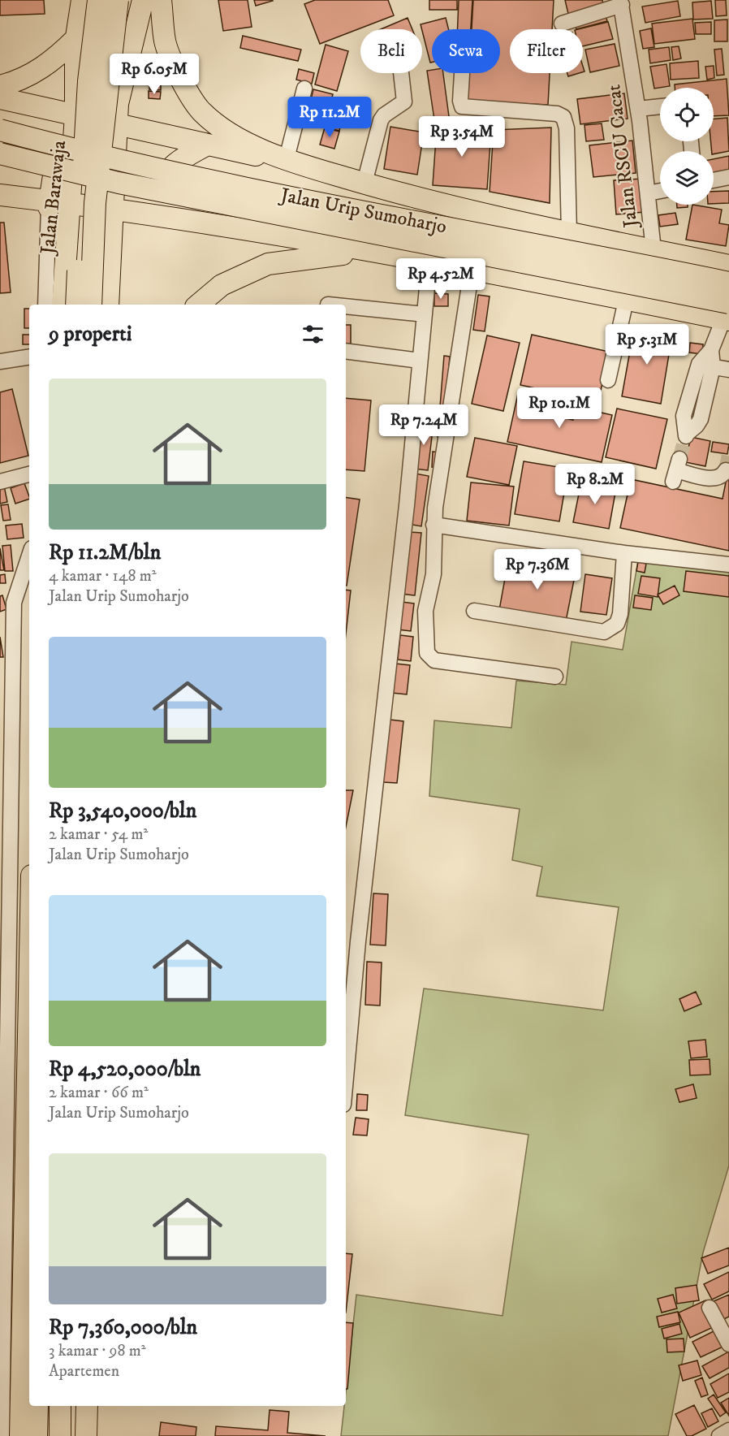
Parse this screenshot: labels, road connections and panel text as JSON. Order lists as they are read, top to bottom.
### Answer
{
  "streets": {
    "highway": ["Jalan Barawaja", "Jalan Urip Sumoharjo"],
    "street": ["Jalan RSCU Cacat"]
  },
  "page": {
    "chip": ["Beli", "Sewa", "Filter"],
    "price": [
      "Rp 6.05M",
      "Rp 11.2M",
      "Rp 3.54M",
      "Rp 4.52M",
      "Rp 5.31M",
      "Rp 10.1M",
      "Rp 7.24M",
      "Rp 8.2M",
      "Rp 7.36M"
    ],
    "heading": "9 properti",
    "list": [
      {
        "name": "Rp 11.2M/bln",
        "note": "4 kamar · 148 m² · Jalan Urip Sumoharjo"
      },
      {
        "name": "Rp 3,540,000/bln",
        "note": "2 kamar · 54 m² · Jalan Urip Sumoharjo"
      },
      {
        "name": "Rp 4,520,000/bln",
        "note": "2 kamar · 66 m² · Jalan Urip Sumoharjo"
      },
      {
        "name": "Rp 7,360,000/bln",
        "note": "3 kamar · 98 m² · Apartemen"
      }
    ]
  }
}
